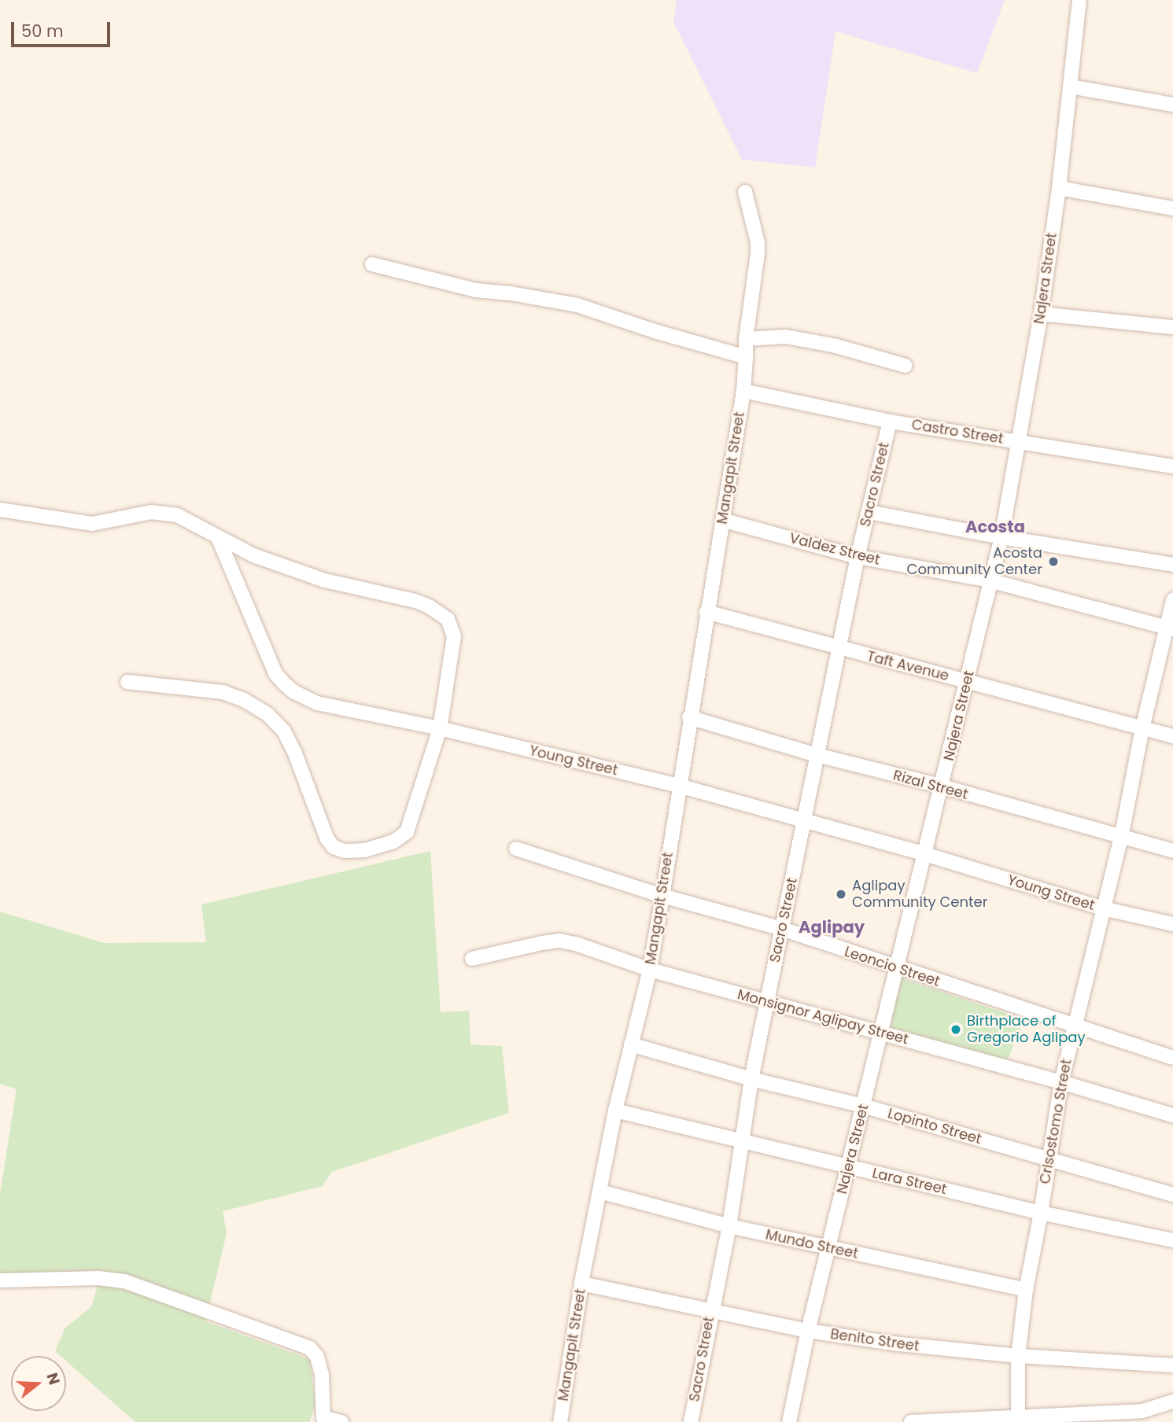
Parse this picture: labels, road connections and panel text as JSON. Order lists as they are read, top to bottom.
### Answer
{
  "streets": {
    "street": [
      "Najera Street",
      "Castro Street",
      "Mangapit Street",
      "Sacro Street",
      "Valdez Street",
      "Taft Avenue",
      "Young Street",
      "Rizal Street",
      "Leoncio Street",
      "Monsignor Aglipay Street",
      "Crisostomo Street",
      "Lopinto Street",
      "Lara Street",
      "Mundo Street",
      "Benito Street"
    ]
  },
  "crossings": [
    ["Najera Street", "Castro Street"],
    ["Najera Street", "Valdez Street"],
    ["Najera Street", "Taft Avenue"],
    ["Najera Street", "Young Street"],
    ["Najera Street", "Rizal Street"],
    ["Najera Street", "Leoncio Street"],
    ["Najera Street", "Monsignor Aglipay Street"],
    ["Najera Street", "Lopinto Street"],
    ["Najera Street", "Lara Street"],
    ["Najera Street", "Mundo Street"],
    ["Najera Street", "Benito Street"],
    ["Castro Street", "Mangapit Street"],
    ["Castro Street", "Sacro Street"],
    ["Mangapit Street", "Valdez Street"],
    ["Mangapit Street", "Taft Avenue"],
    ["Mangapit Street", "Young Street"],
    ["Mangapit Street", "Rizal Street"],
    ["Mangapit Street", "Leoncio Street"],
    ["Mangapit Street", "Monsignor Aglipay Street"],
    ["Mangapit Street", "Lopinto Street"],
    ["Mangapit Street", "Lara Street"],
    ["Mangapit Street", "Mundo Street"],
    ["Mangapit Street", "Benito Street"],
    ["Sacro Street", "Valdez Street"],
    ["Sacro Street", "Taft Avenue"],
    ["Sacro Street", "Young Street"],
    ["Sacro Street", "Rizal Street"],
    ["Sacro Street", "Leoncio Street"],
    ["Sacro Street", "Monsignor Aglipay Street"],
    ["Sacro Street", "Lopinto Street"],
    ["Sacro Street", "Lara Street"],
    ["Sacro Street", "Mundo Street"],
    ["Sacro Street", "Benito Street"],
    ["Valdez Street", "Crisostomo Street"],
    ["Taft Avenue", "Crisostomo Street"],
    ["Young Street", "Crisostomo Street"],
    ["Rizal Street", "Crisostomo Street"],
    ["Leoncio Street", "Crisostomo Street"],
    ["Monsignor Aglipay Street", "Crisostomo Street"],
    ["Crisostomo Street", "Lopinto Street"],
    ["Crisostomo Street", "Lara Street"],
    ["Crisostomo Street", "Mundo Street"],
    ["Crisostomo Street", "Benito Street"]
  ],
  "districts": ["Acosta", "Aglipay"],
  "places": ["Acosta Community Center", "Aglipay Community Center", "Birthplace of Gregorio Aglipay"],
  "scale_bar": "50 m",
  "north": "right"
}
